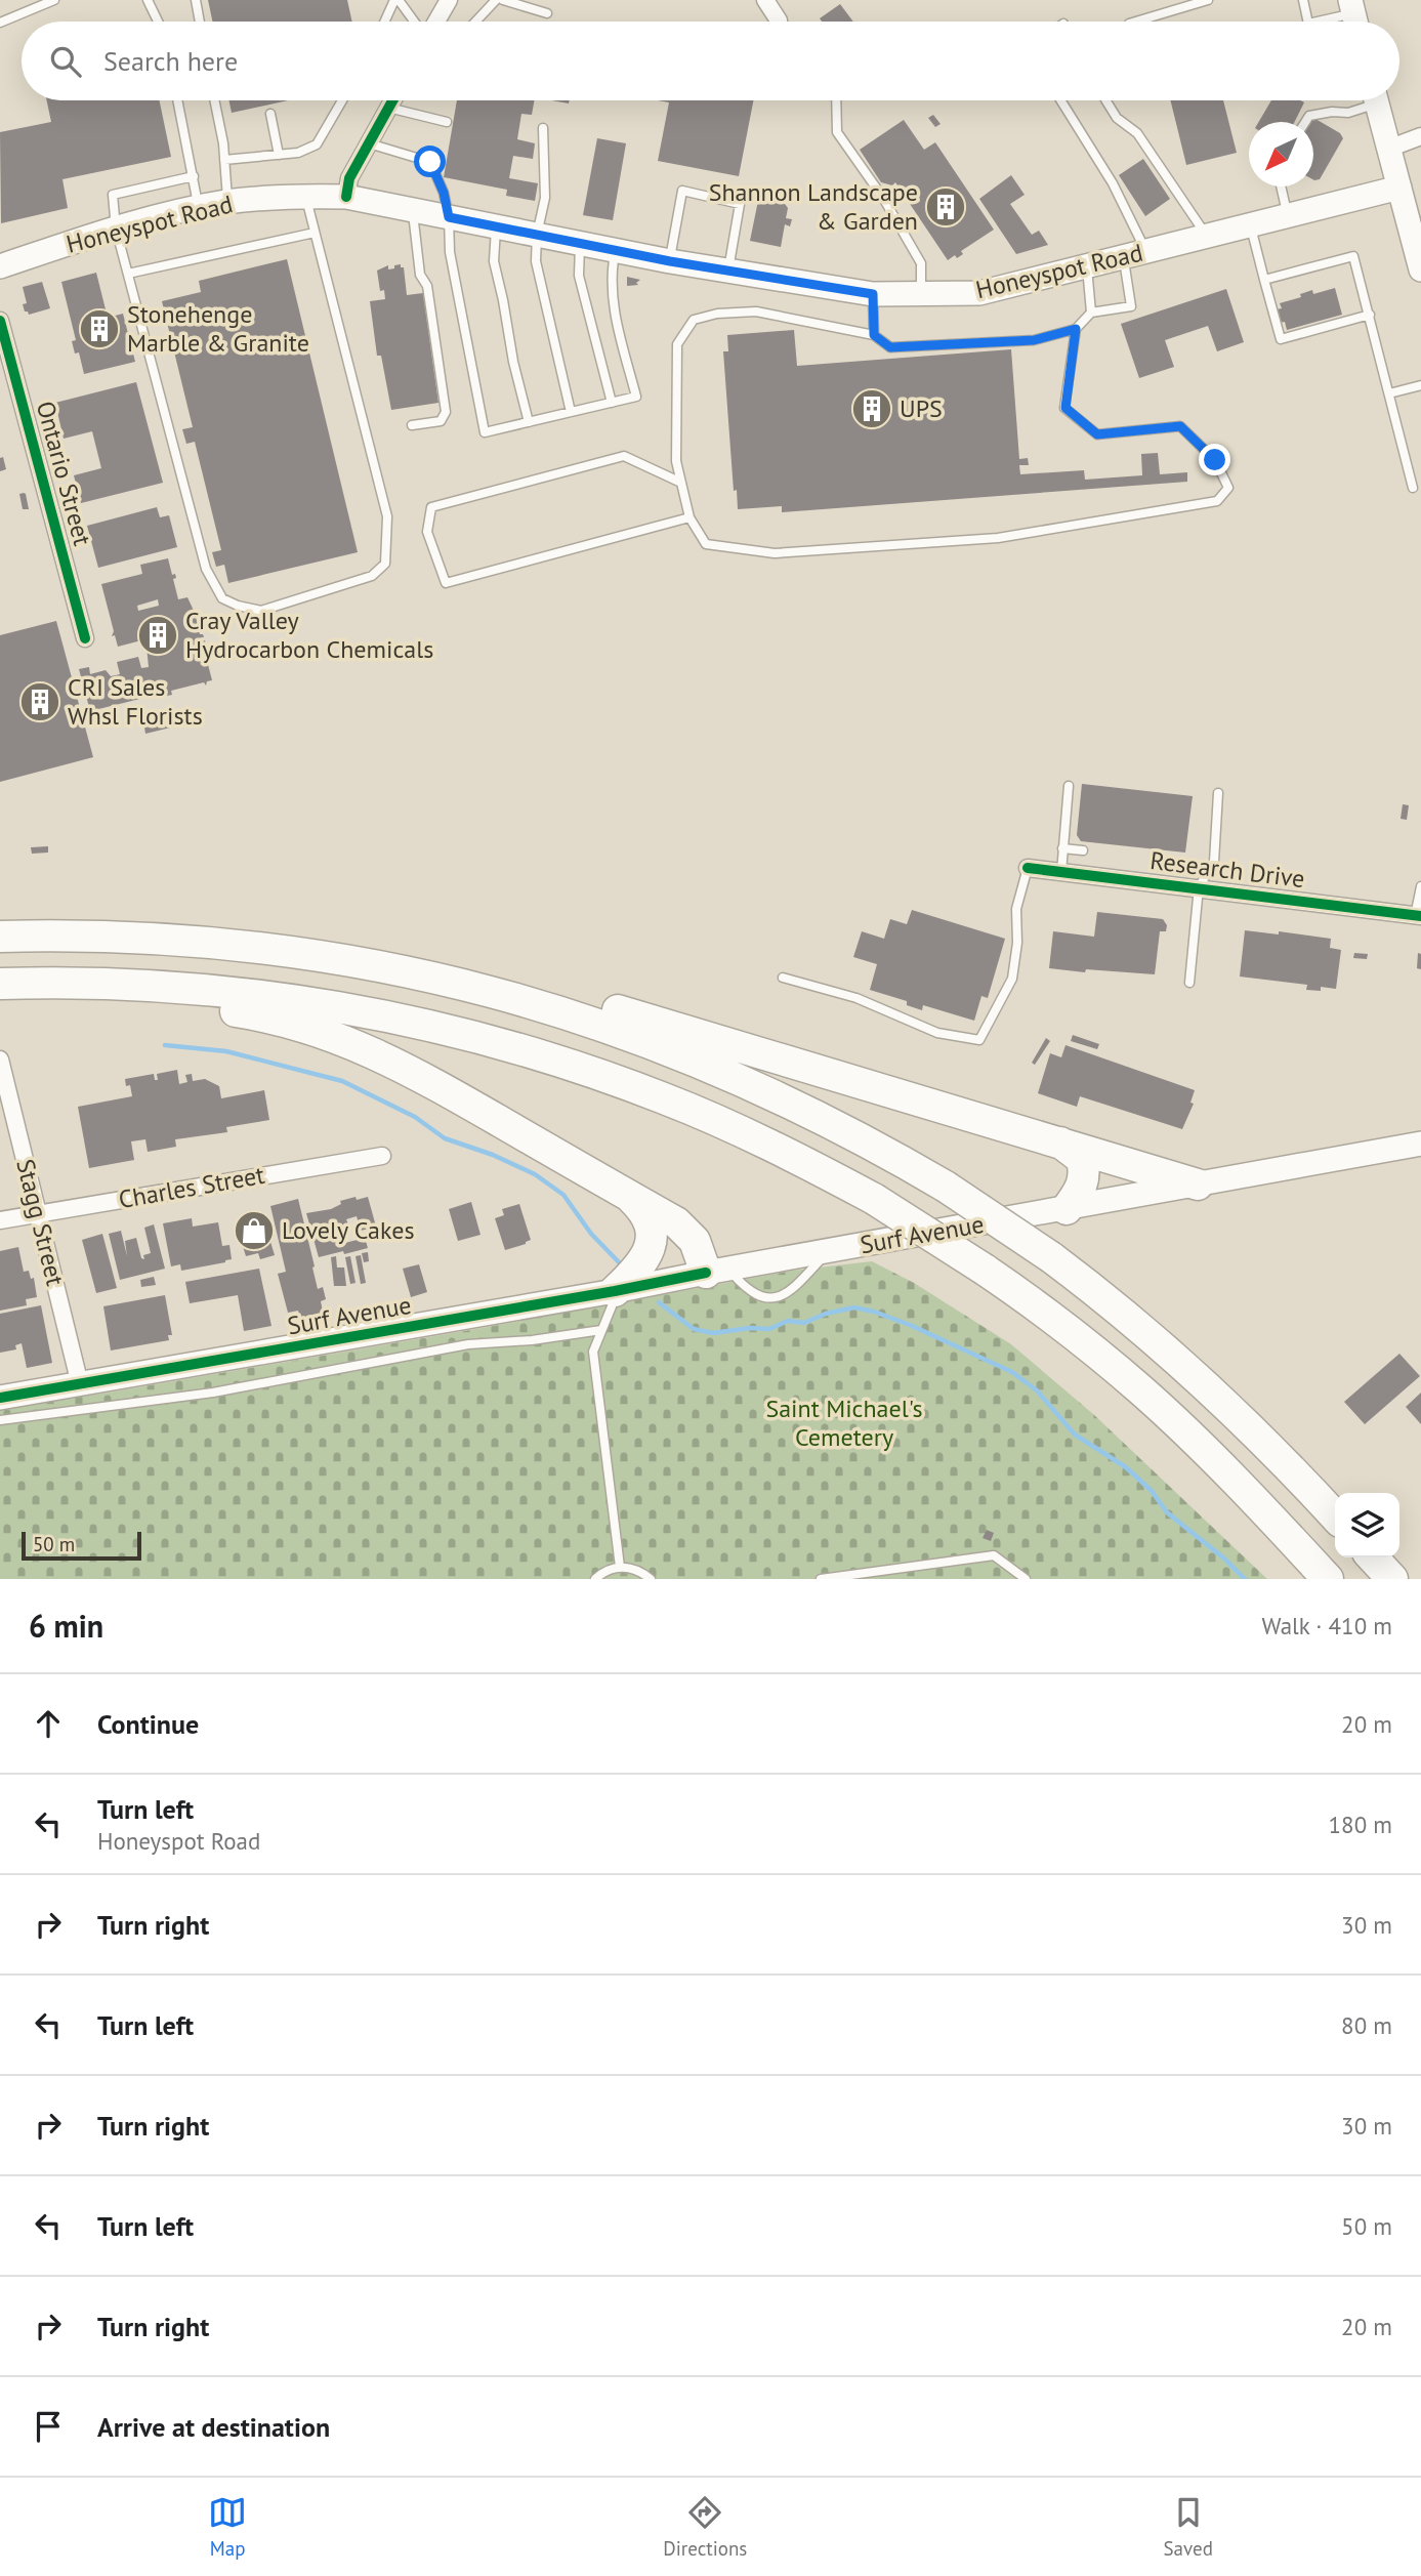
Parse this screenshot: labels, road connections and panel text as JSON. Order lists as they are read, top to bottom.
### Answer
{
  "streets": {
    "main road": ["Honeyspot Road", "Surf Avenue"],
    "street": [
      "Ontario Street",
      "Research Drive",
      "Charles Street",
      "Stagg Street"
    ]
  },
  "crossings": [
    ["Charles Street", "Stagg Street"],
    ["Stagg Street", "Surf Avenue"]
  ],
  "parks": ["Saint Michael's Cemetery"],
  "places": {
    "building": [
      "Shannon Landscape & Garden",
      "Stonehenge Marble & Granite",
      "UPS",
      "Cray Valley Hydrocarbon Chemicals",
      "CRI Sales Whsl Florists"
    ],
    "shop": ["Lovely Cakes"]
  },
  "scale_bar": "50 m",
  "north": "bottom left",
  "page": {
    "search": "Search here",
    "scale": "50 m",
    "heading": ["6 min", "Walk · 410 m"],
    "list": [
      ["Continue", "20 m"],
      ["Turn left", "Honeyspot Road", "180 m"],
      ["Turn right", "30 m"],
      ["Turn left", "80 m"],
      ["Turn right", "30 m"],
      ["Turn left", "50 m"],
      ["Turn right", "20 m"],
      "Arrive at destination"
    ],
    "nav": ["Map", "Directions", "Saved"]
  }
}
